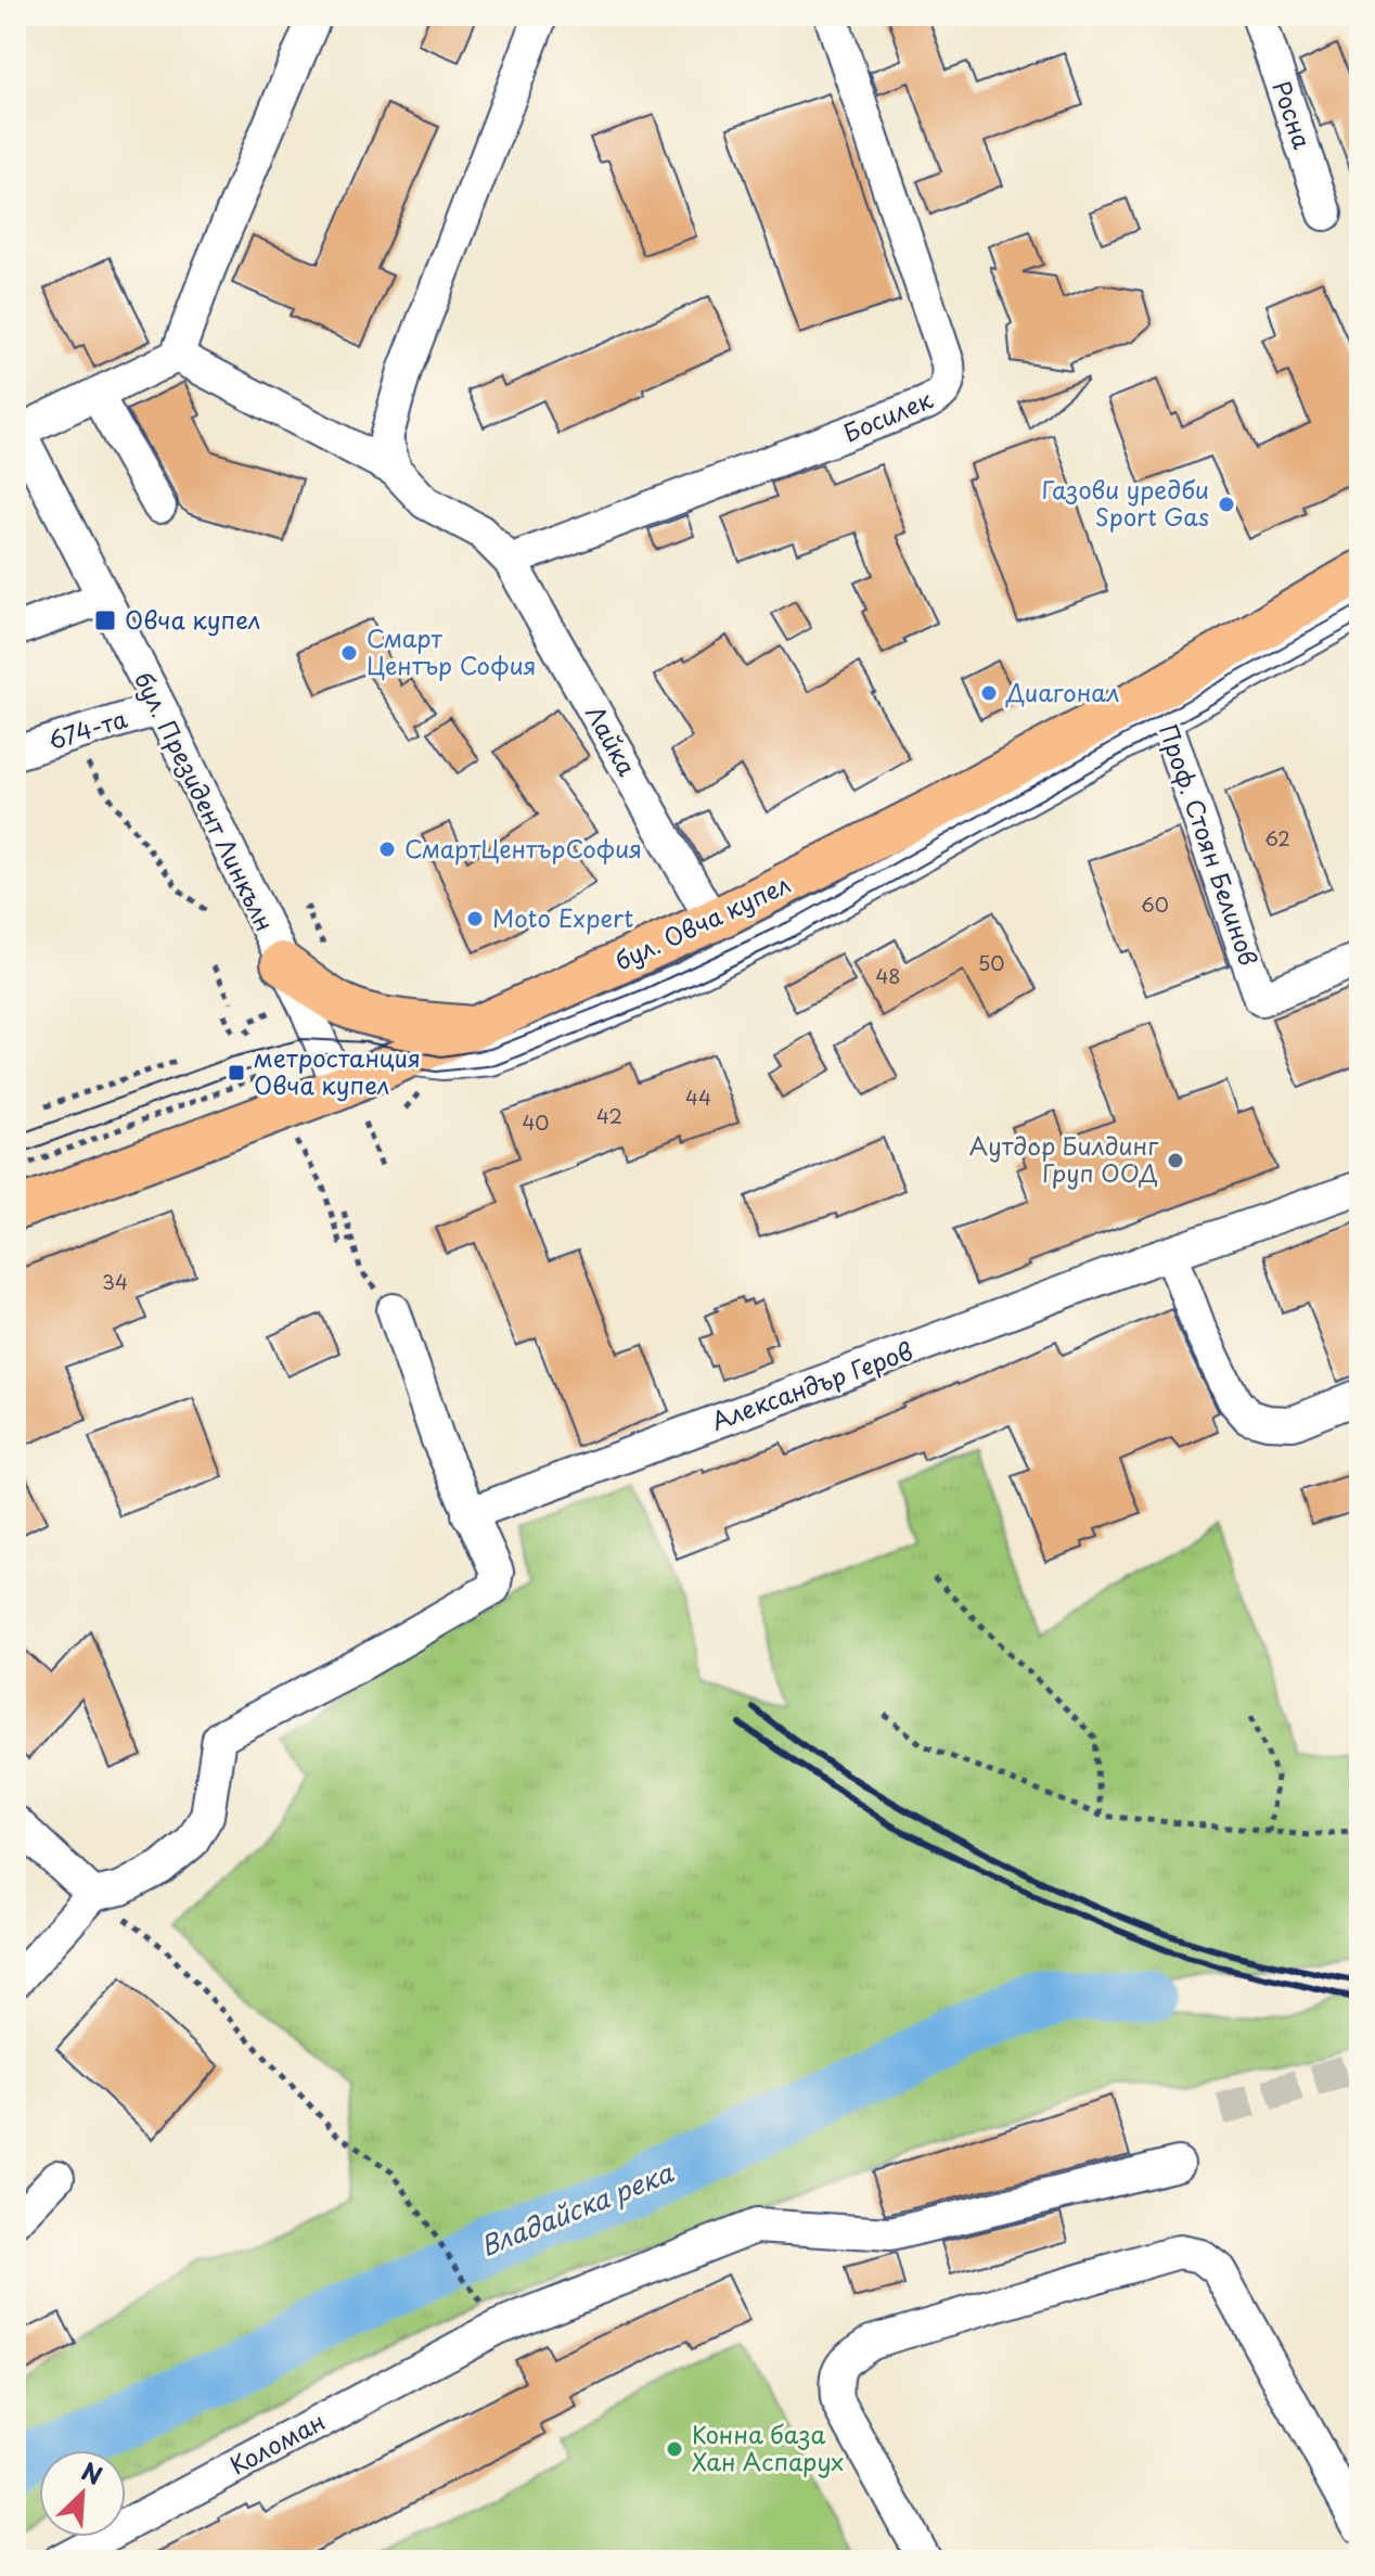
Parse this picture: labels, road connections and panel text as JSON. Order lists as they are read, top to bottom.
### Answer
{
  "streets": {
    "main road": ["бул. Овча купел"],
    "street": [
      "Росна",
      "Босилек",
      "674-та",
      "Лайка",
      "бул. Президент Линкълн",
      "Проф. Стоян Белинов",
      "Александър Геров",
      "Коломан"
    ]
  },
  "crossings": [
    ["Босилек", "Лайка"],
    ["674-та", "бул. Президент Линкълн"],
    ["Лайка", "бул. Овча купел"],
    ["бул. Президент Линкълн", "бул. Овча купел"],
    ["Проф. Стоян Белинов", "бул. Овча купел"]
  ],
  "water": ["Владайска река"],
  "places": {
    "other": [
      "Газови уредби Sport Gas",
      "Смарт Център София",
      "Диагонал",
      "СмартЦентърСофия",
      "Moto Expert",
      "Аутдор Билдинг Груп ООД",
      "Конна база Хан Аспарух"
    ],
    "transit": ["Овча купел", "метростанция Овча купел"]
  },
  "house_numbers": [
    "62",
    "60",
    "50",
    "48",
    "44",
    "42",
    "40",
    "34"
  ],
  "north": "top right"
}
